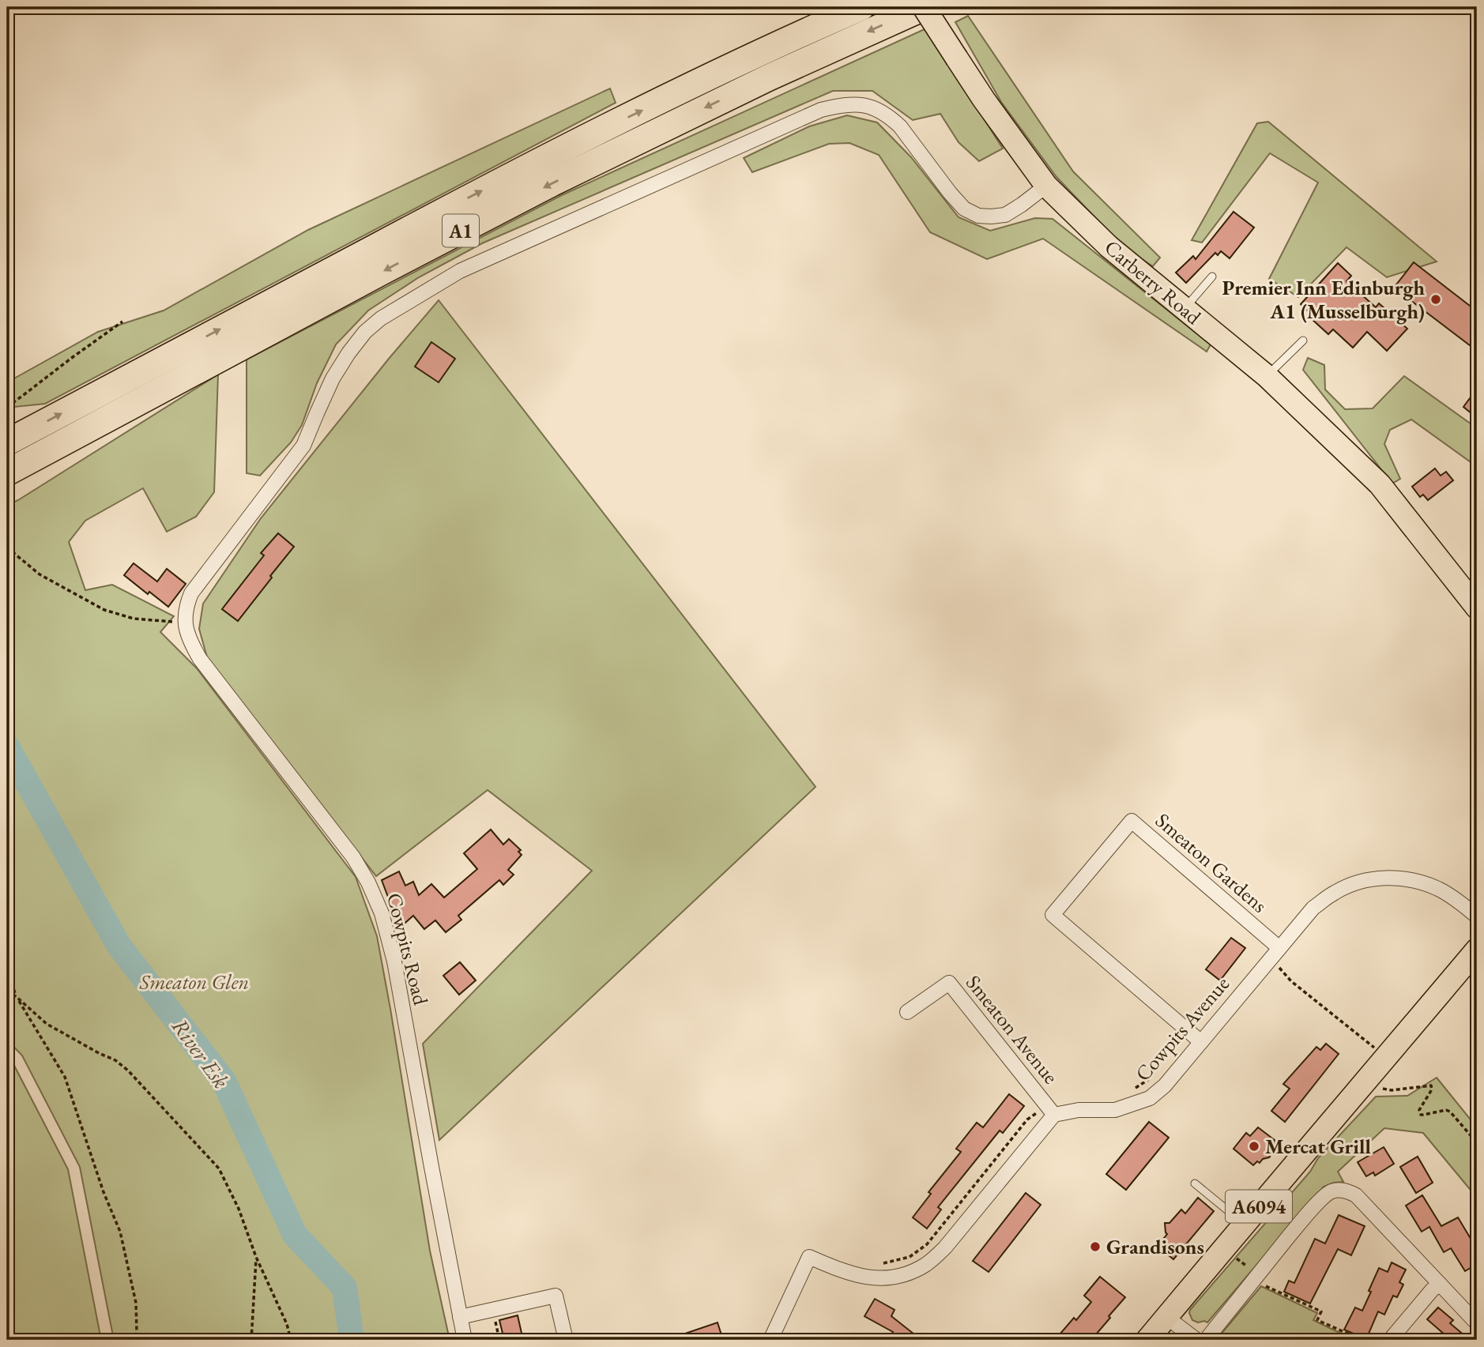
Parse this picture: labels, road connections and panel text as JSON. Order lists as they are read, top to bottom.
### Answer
{
  "streets": {
    "highway": ["A1"],
    "main road": ["Carberry Road", "A6094"],
    "street": [
      "Smeaton Gardens",
      "Cowpits Road",
      "Cowpits Avenue",
      "Smeaton Avenue"
    ]
  },
  "crossings": [
    ["A1", "Carberry Road"],
    ["Smeaton Gardens", "Cowpits Avenue"],
    ["Cowpits Avenue", "Smeaton Avenue"]
  ],
  "water": ["River Esk"],
  "parks": ["Smeaton Glen"],
  "places": ["Premier Inn Edinburgh A1 (Musselburgh)", "Mercat Grill", "Grandisons"]
}
